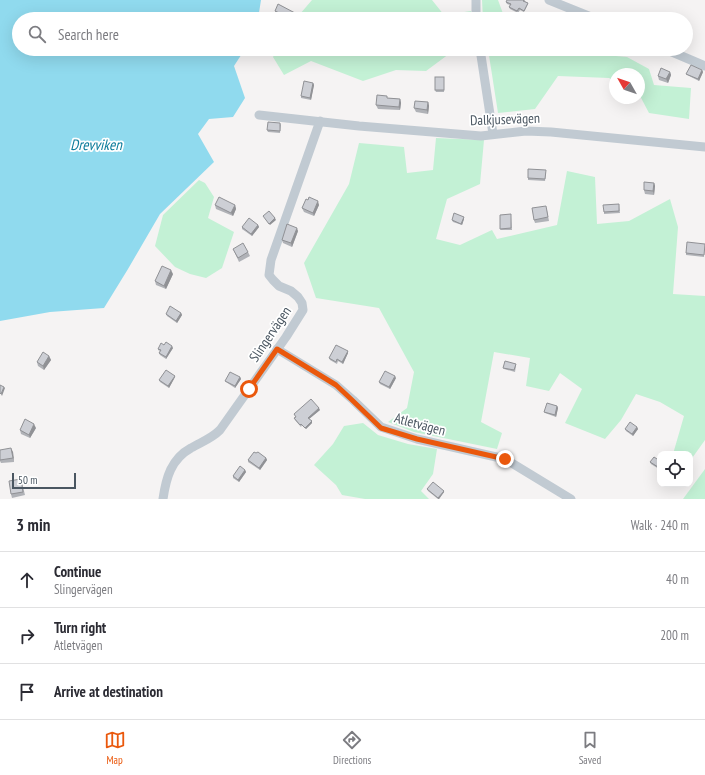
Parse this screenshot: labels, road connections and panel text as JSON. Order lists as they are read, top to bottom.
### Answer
{
  "streets": {
    "street": ["Dalkjusevägen", "Slingervägen", "Atletvägen"]
  },
  "crossings": [
    ["Dalkjusevägen", "Slingervägen"],
    ["Slingervägen", "Atletvägen"]
  ],
  "water": ["Drevviken"],
  "scale_bar": "50 m",
  "north": "top left",
  "page": {
    "search": "Search here",
    "scale": "50 m",
    "heading": ["3 min", "Walk · 240 m"],
    "list": [
      ["Continue", "Slingervägen", "40 m"],
      ["Turn right", "Atletvägen", "200 m"],
      "Arrive at destination"
    ],
    "nav": ["Map", "Directions", "Saved"]
  }
}
